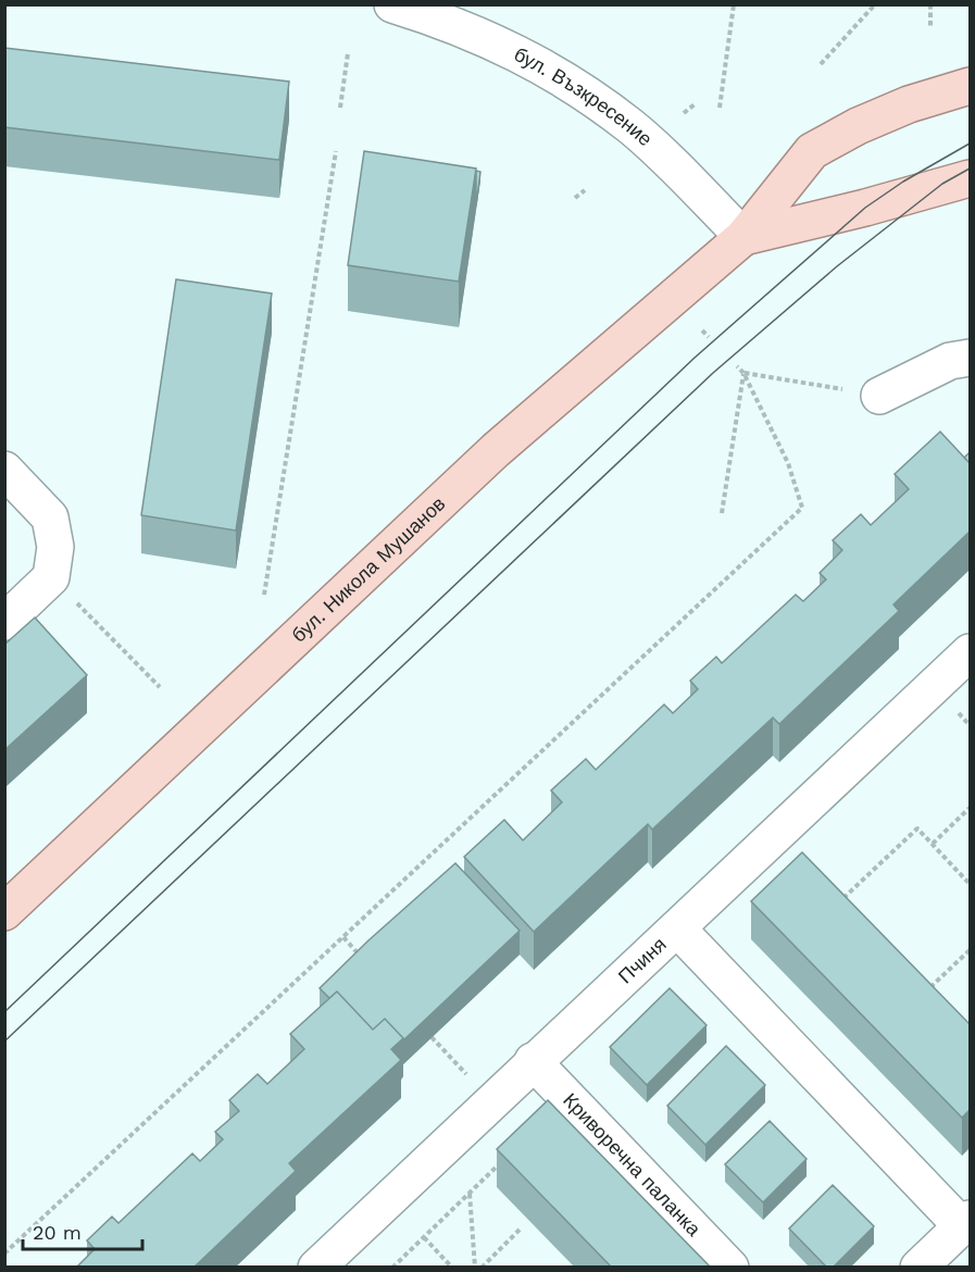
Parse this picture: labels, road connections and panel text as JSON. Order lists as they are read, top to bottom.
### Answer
{
  "streets": {
    "main road": ["бул. Никола Мушанов"],
    "street": ["бул. Възкресение", "Пчиня", "Криворечна паланка"]
  },
  "crossings": [
    ["бул. Възкресение", "бул. Никола Мушанов"],
    ["Пчиня", "Криворечна паланка"]
  ],
  "scale_bar": "20 m"
}
